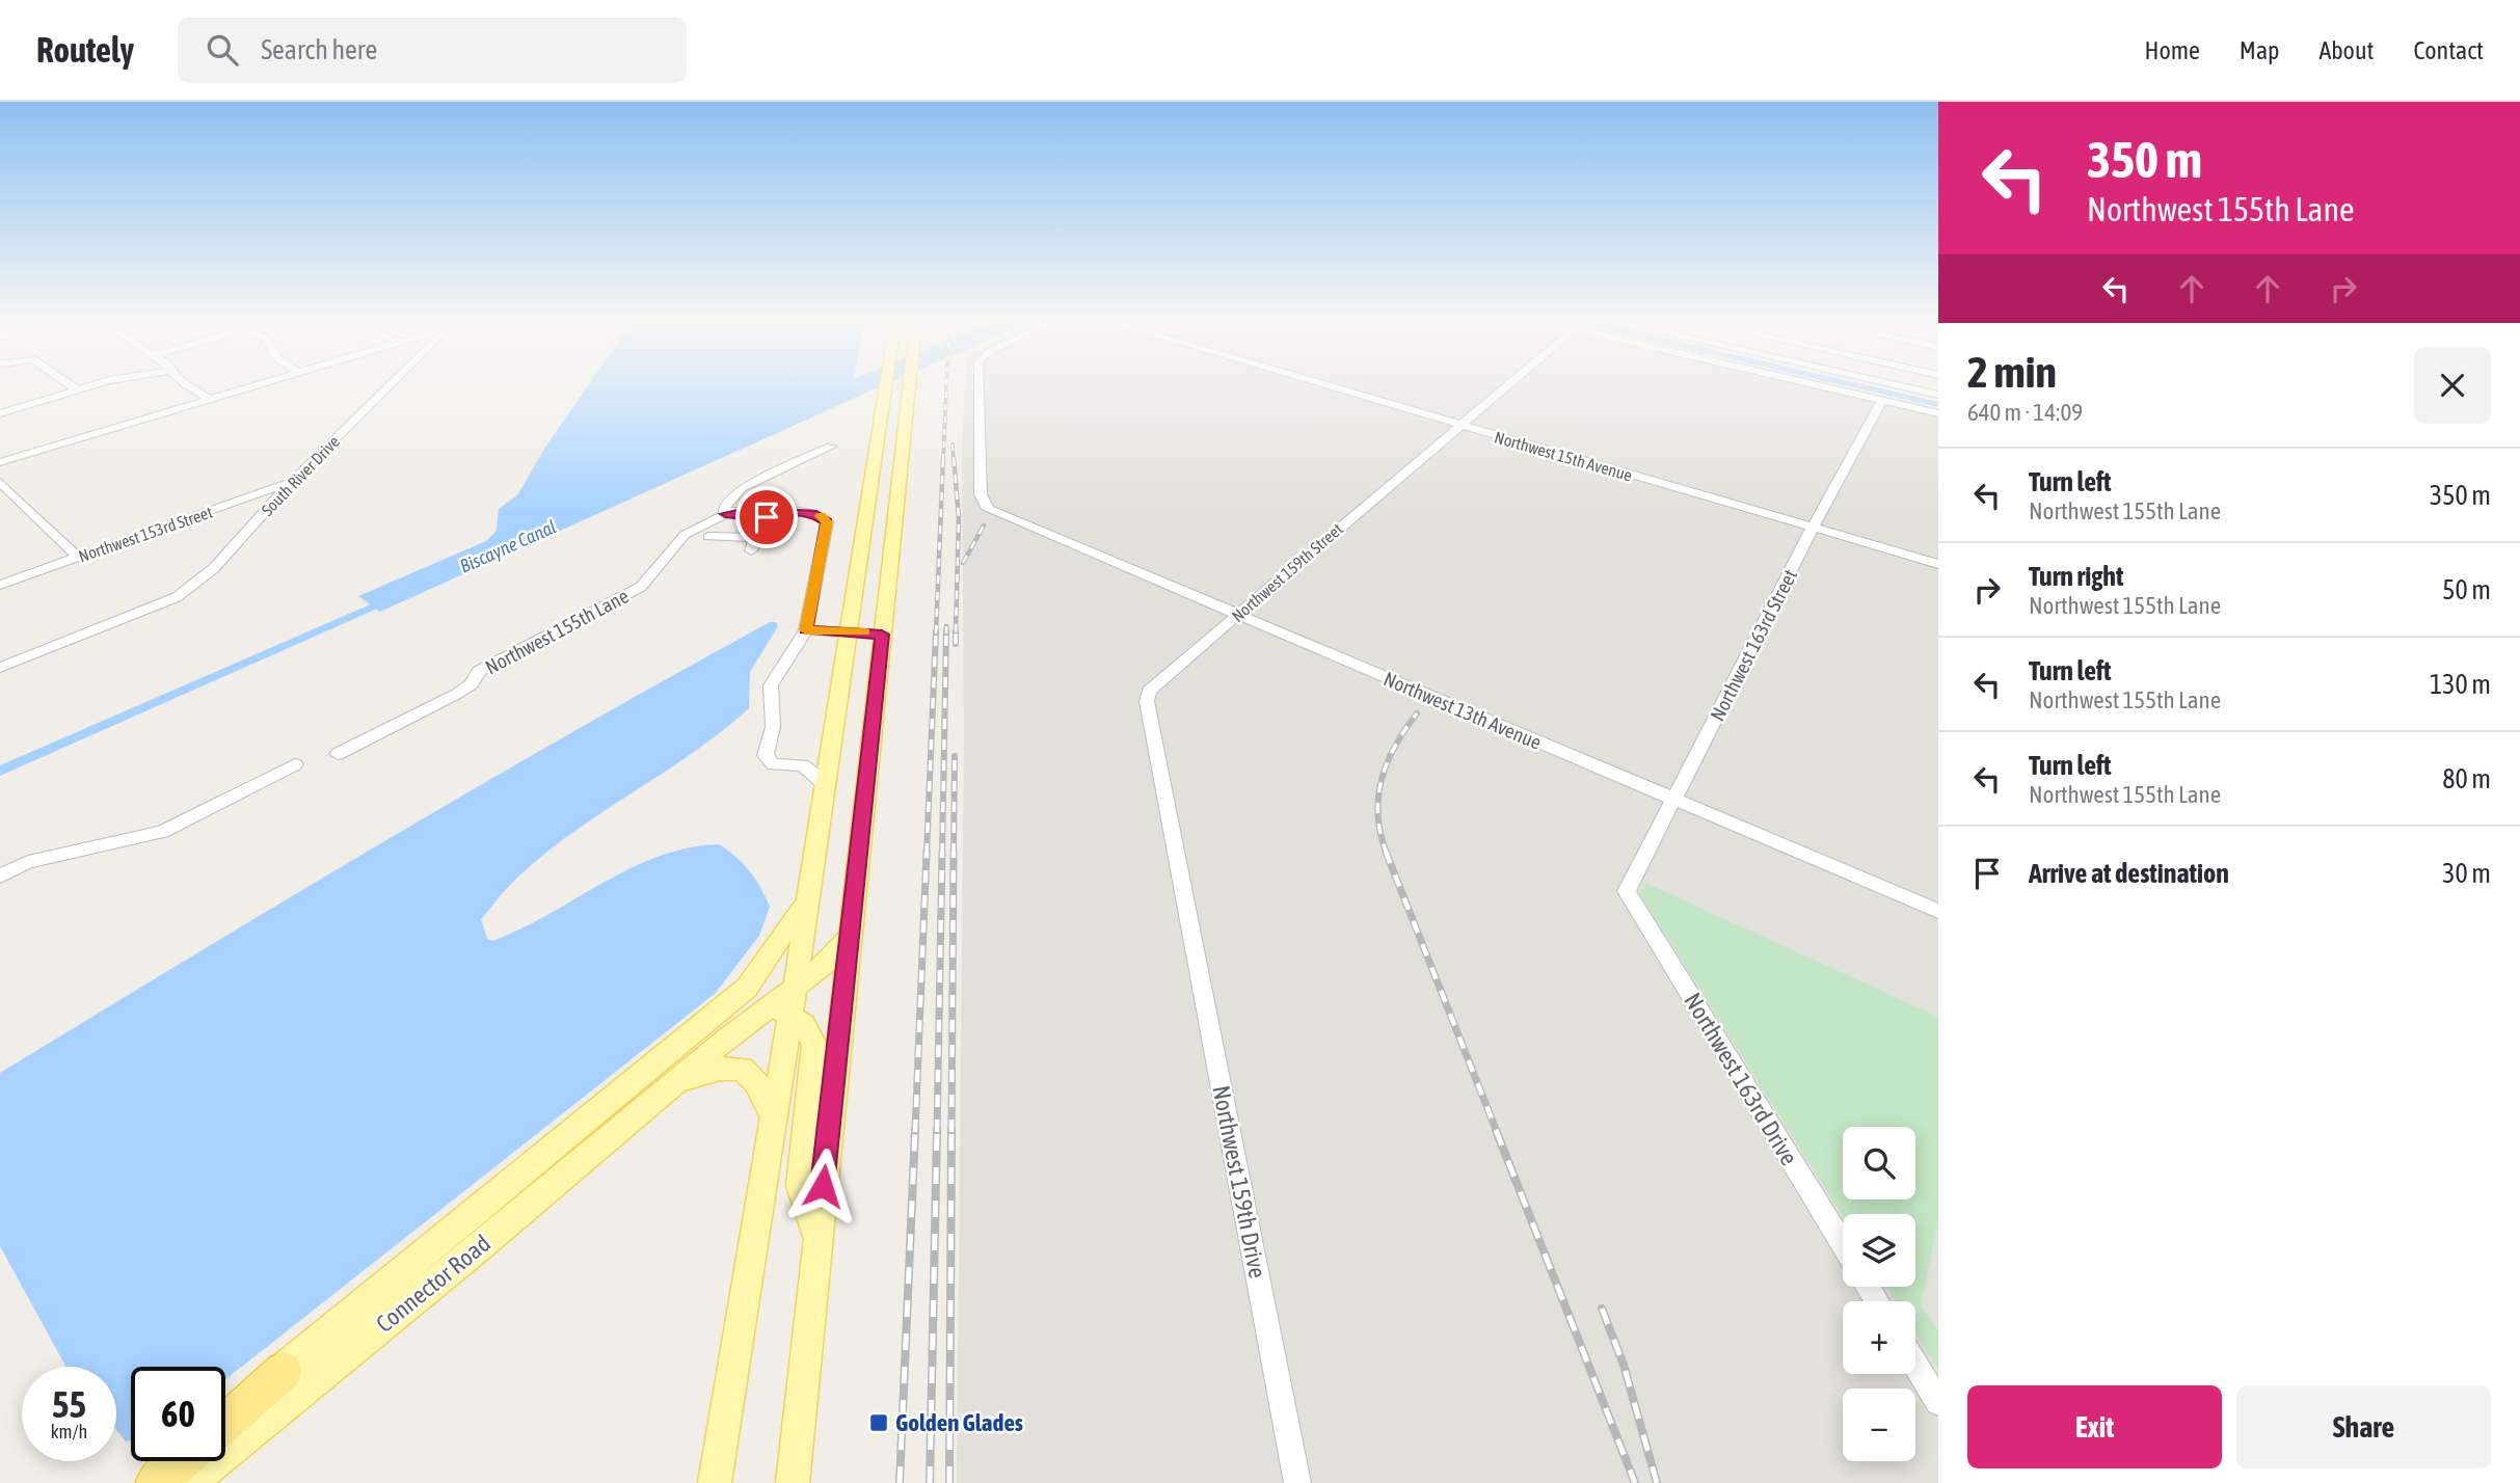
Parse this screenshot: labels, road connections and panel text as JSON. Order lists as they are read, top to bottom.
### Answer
{
  "streets": {
    "main road": ["Connector Road"],
    "street": [
      "Northwest 15th Avenue",
      "South River Drive",
      "Northwest 153rd Street",
      "Northwest 159th Street",
      "Northwest 155th Lane",
      "Northwest 163rd Street",
      "Northwest 13th Avenue",
      "Northwest 163rd Drive",
      "Northwest 159th Drive"
    ]
  },
  "crossings": [
    ["Northwest 15th Avenue", "Northwest 159th Street"],
    ["Northwest 15th Avenue", "Northwest 163rd Street"],
    ["South River Drive", "Northwest 153rd Street"],
    ["Northwest 159th Street", "Northwest 13th Avenue"],
    ["Northwest 159th Street", "Northwest 159th Drive"],
    ["Northwest 163rd Street", "Northwest 13th Avenue"],
    ["Northwest 163rd Street", "Northwest 163rd Drive"]
  ],
  "water": ["Biscayne Canal"],
  "places": {
    "transit": ["Golden Glades"]
  },
  "page": {
    "header": "Routely",
    "search": "Search here",
    "nav": [
      "Home",
      "Map",
      "About",
      "Contact"
    ],
    "turn": ["350 m", "Northwest 155th Lane"],
    "heading": ["2 min", "640 m · 14:09"],
    "list": [
      {
        "name": "Turn left",
        "note": "Northwest 155th Lane",
        "value": "350 m"
      },
      {
        "name": "Turn right",
        "note": "Northwest 155th Lane",
        "value": "50 m"
      },
      {
        "name": "Turn left",
        "note": "Northwest 155th Lane",
        "value": "130 m"
      },
      {
        "name": "Turn left",
        "note": "Northwest 155th Lane",
        "value": "80 m"
      },
      {
        "name": "Arrive at destination",
        "value": "30 m"
      }
    ],
    "map_buttons": ["+", "−"],
    "speed": "55 km/h",
    "limit": "60",
    "buttons": ["Exit", "Share"]
  }
}
